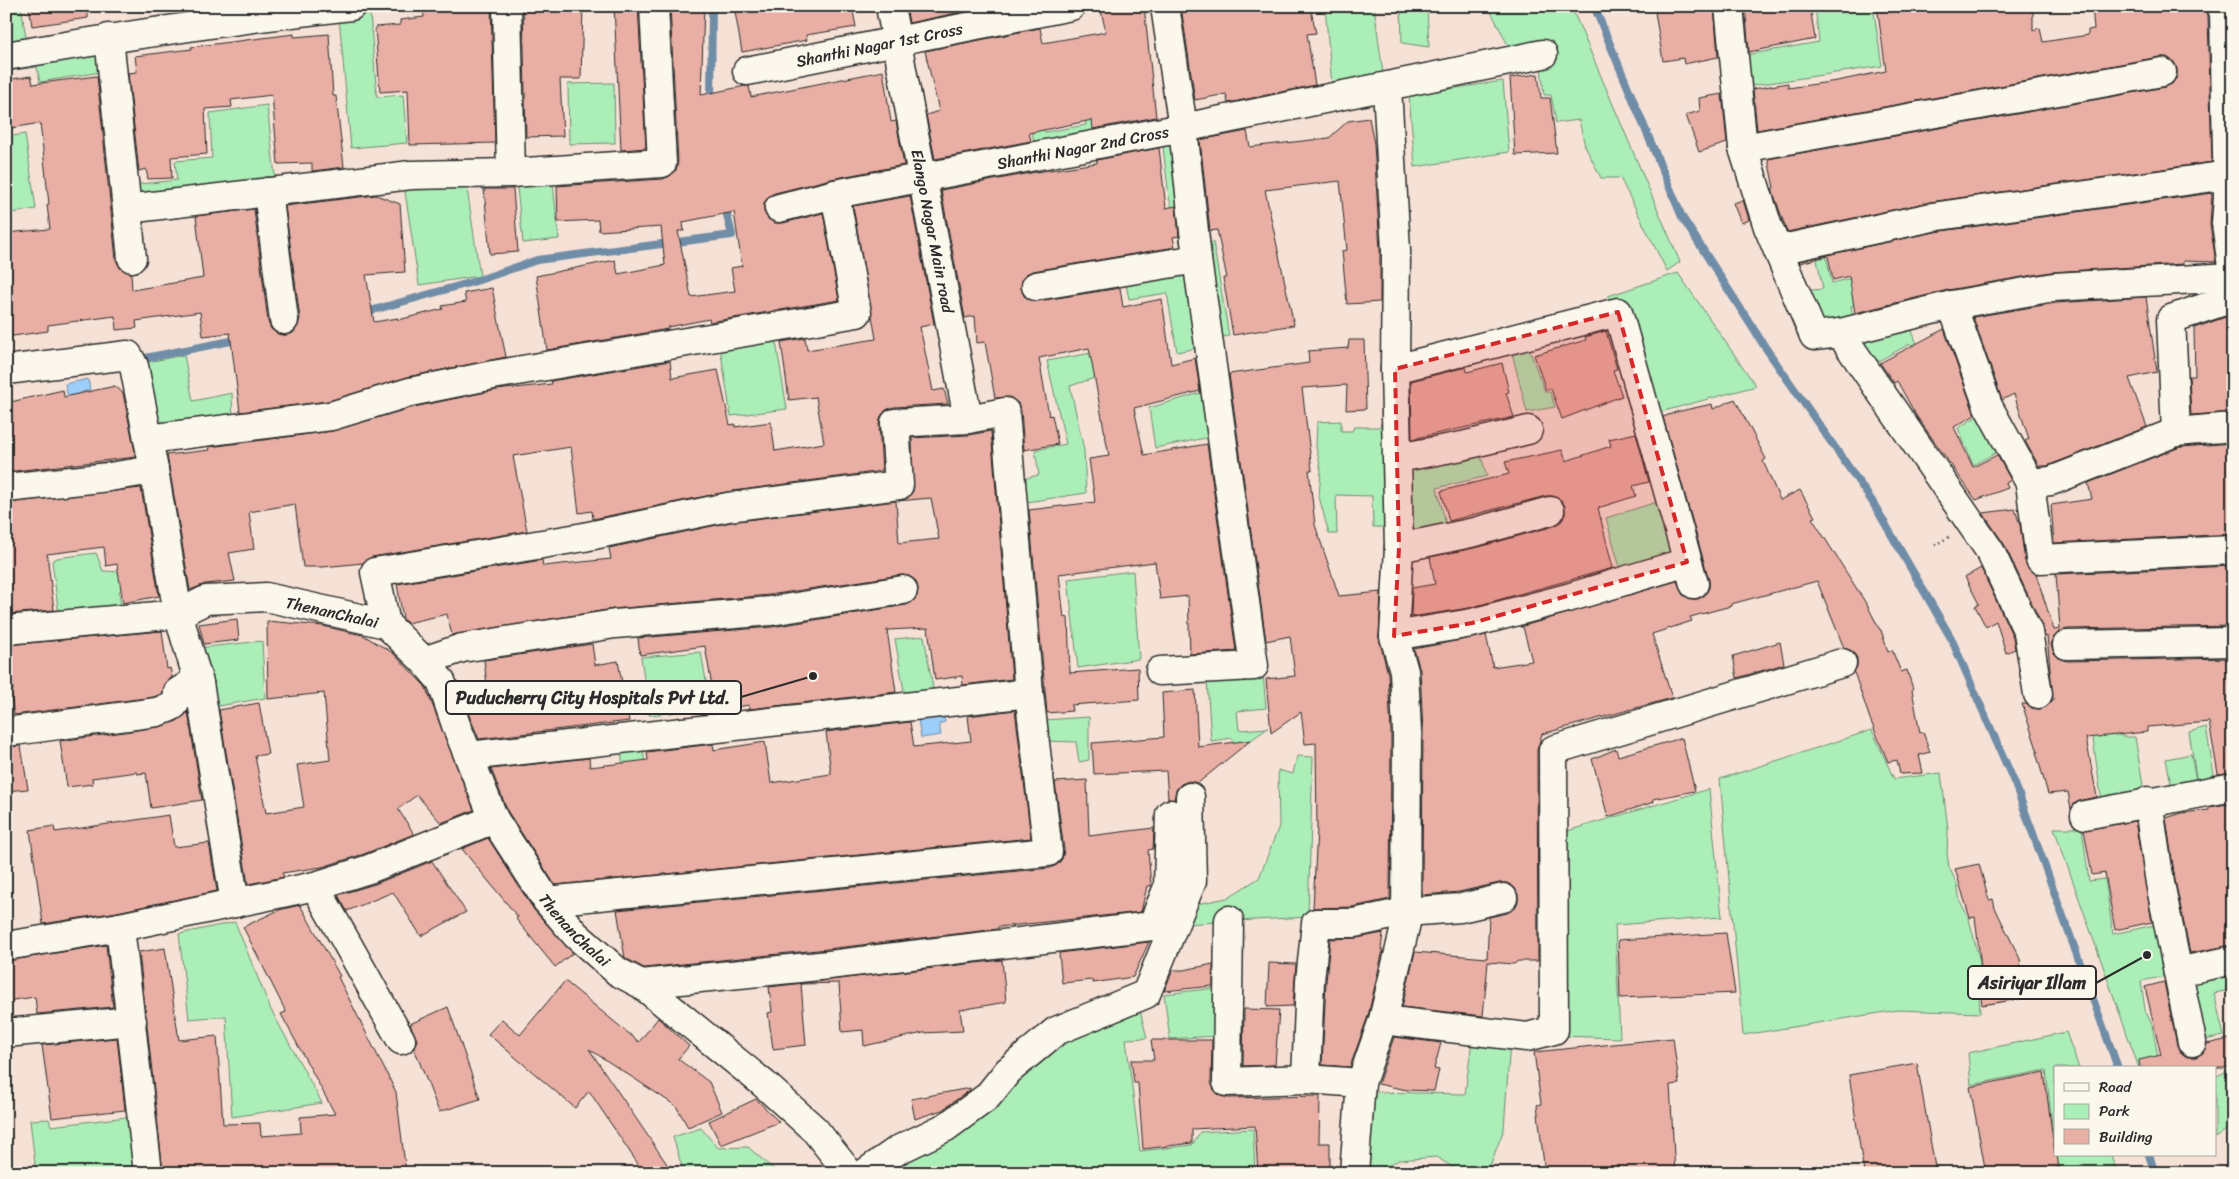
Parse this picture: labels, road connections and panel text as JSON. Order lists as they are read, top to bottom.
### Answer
{
  "streets": {
    "street": [
      "Shanthi Nagar 1st Cross",
      "Shanthi Nagar 2nd Cross",
      "Elango Nagar Main road",
      "ThenanChalai"
    ]
  },
  "crossings": [
    ["Shanthi Nagar 1st Cross", "Elango Nagar Main road"],
    ["Shanthi Nagar 2nd Cross", "Elango Nagar Main road"]
  ],
  "places": ["Puducherry City Hospitals Pvt Ltd.", "Asiriyar Illam"],
  "legend": ["Road", "Park", "Building"]
}
